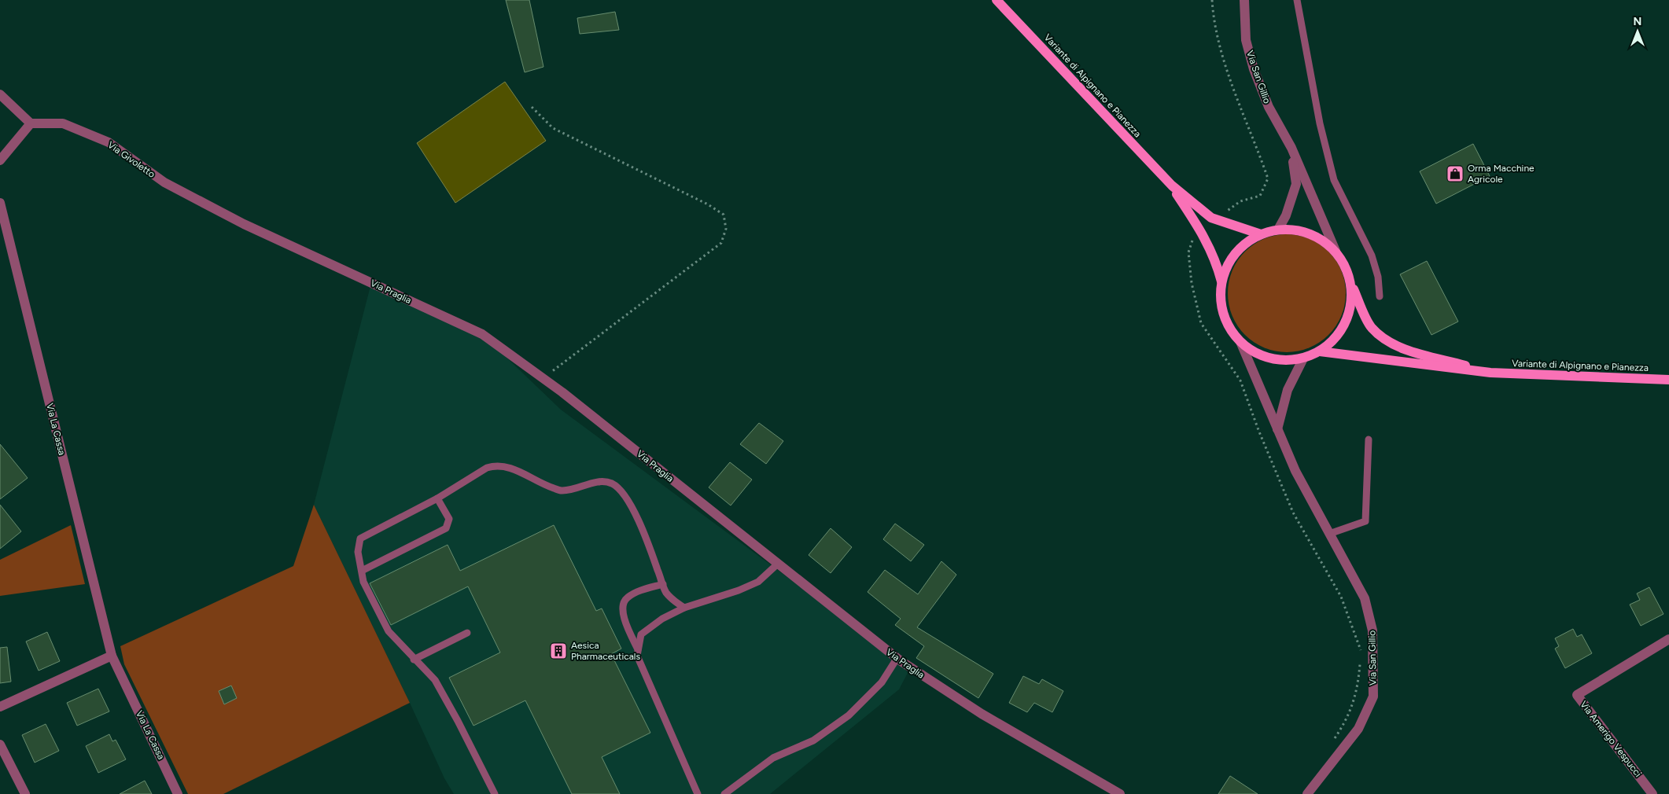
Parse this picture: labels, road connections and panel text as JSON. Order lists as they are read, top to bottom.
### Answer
{
  "streets": {
    "main road": ["Variante di Alpignano e Pianezza"],
    "street": [
      "Via San Gillio",
      "Via Givoletto",
      "Via Praglia",
      "Via La Cassa",
      "Via Amerigo Vespucci"
    ]
  },
  "crossings": [
    ["Via San Gillio", "Variante di Alpignano e Pianezza"],
    ["Via Givoletto", "Via Praglia"]
  ],
  "places": {
    "shop": ["Orma Macchine Agricole"],
    "building": ["Aesica Pharmaceuticals"]
  },
  "north": "top"
}
